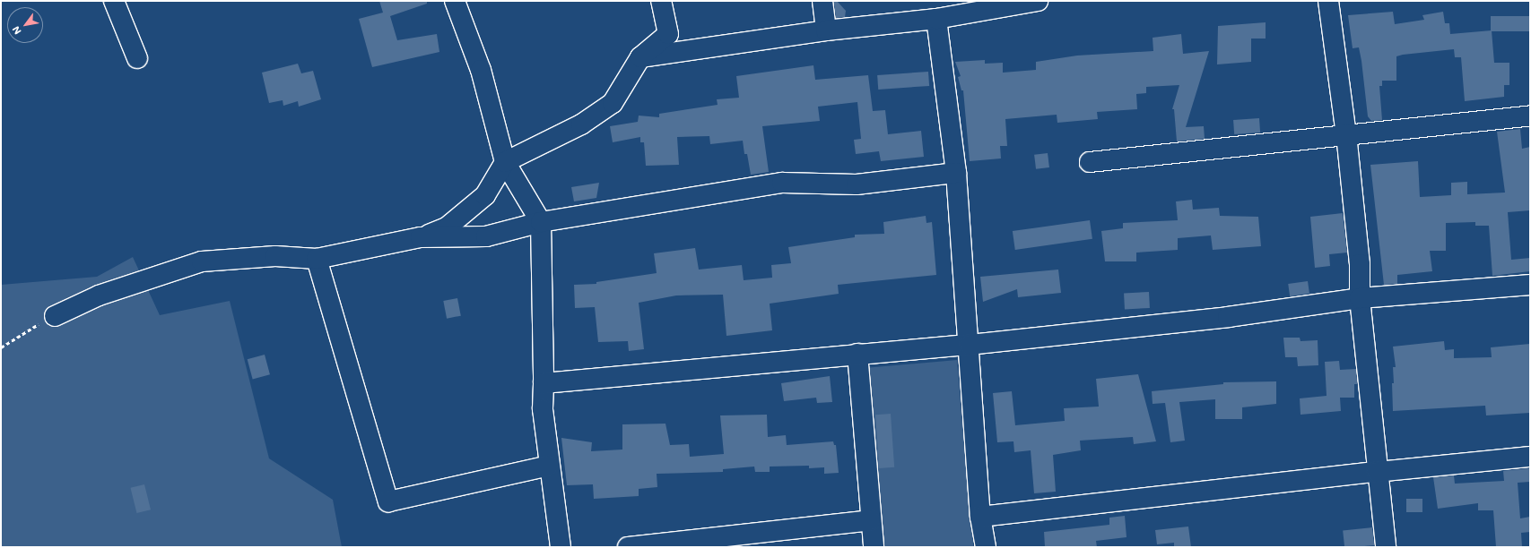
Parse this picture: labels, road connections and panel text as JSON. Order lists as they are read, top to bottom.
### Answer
{
  "north": "bottom left"
}
